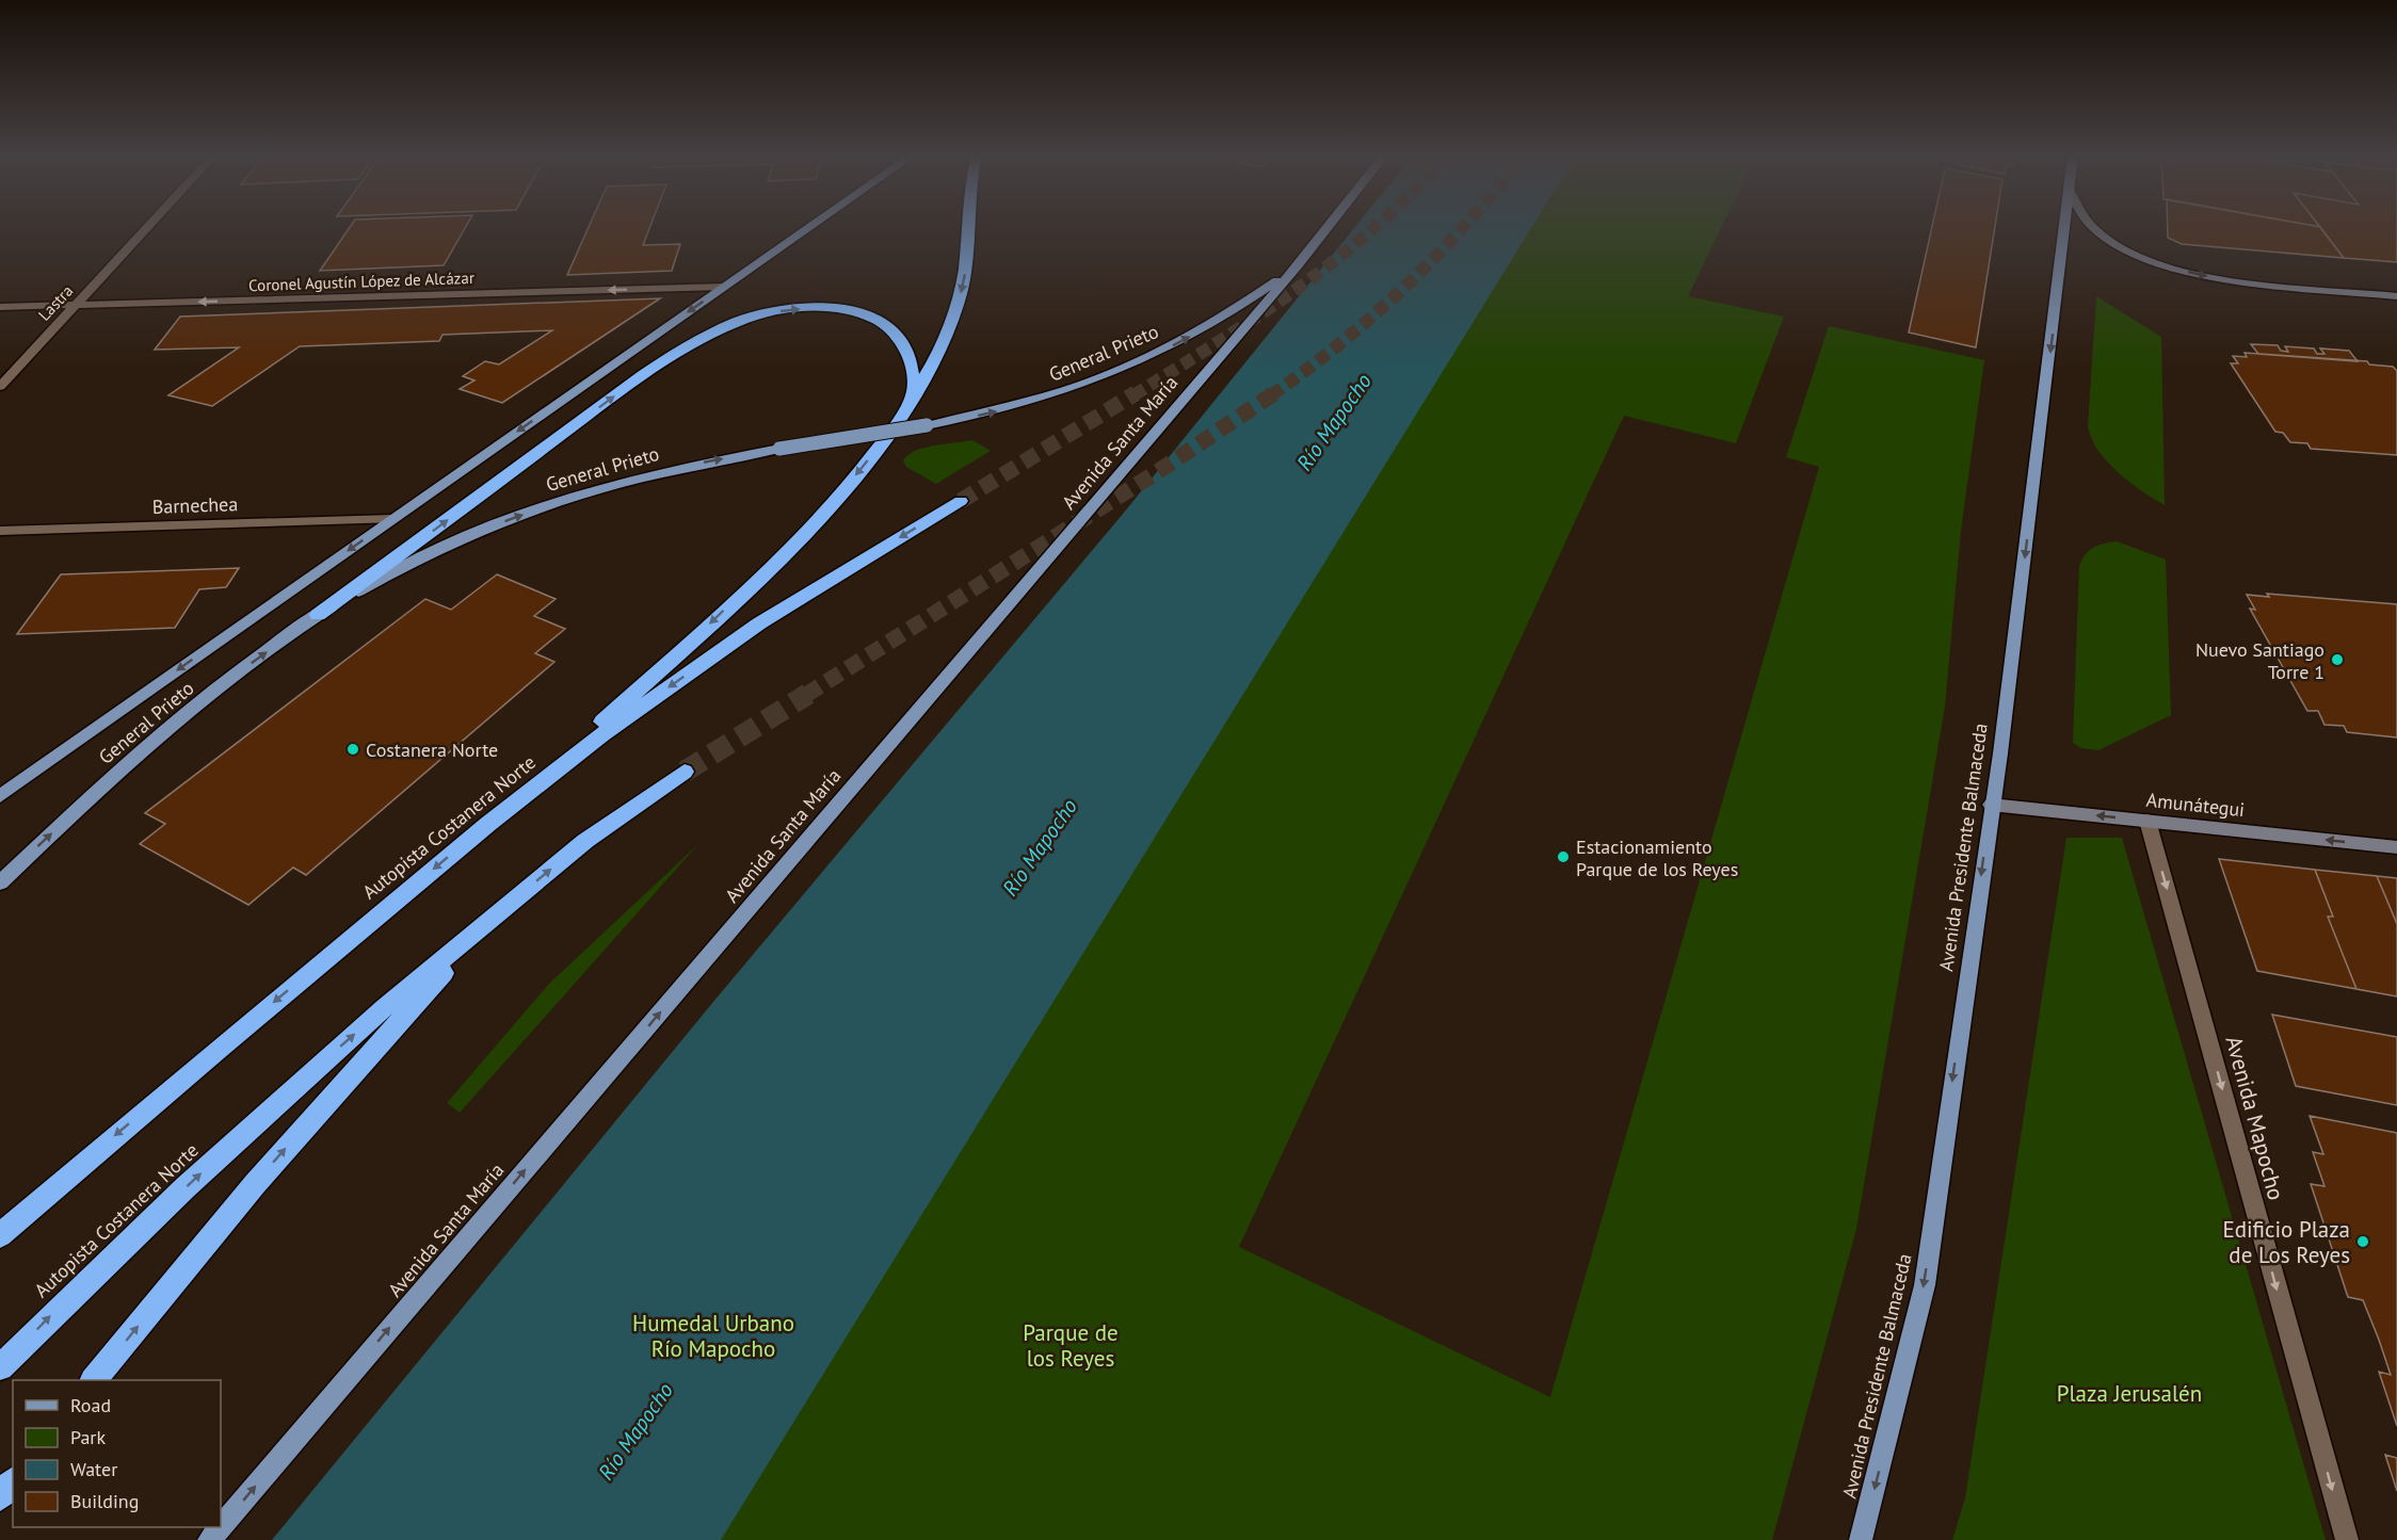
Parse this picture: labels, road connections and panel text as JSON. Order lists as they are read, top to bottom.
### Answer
{
  "streets": {
    "highway": ["Autopista Costanera Norte"],
    "main road": [
      "General Prieto",
      "Avenida Santa María",
      "Amunátegui",
      "Avenida Presidente Balmaceda"
    ],
    "street": [
      "Coronel Agustín López de Alcázar",
      "Lastra",
      "Barnechea",
      "Avenida Mapocho"
    ]
  },
  "crossings": [
    ["Coronel Agustín López de Alcázar", "Lastra"],
    ["Coronel Agustín López de Alcázar", "General Prieto"],
    ["General Prieto", "Avenida Santa María"],
    ["General Prieto", "Barnechea"],
    ["Amunátegui", "Avenida Presidente Balmaceda"],
    ["Amunátegui", "Avenida Mapocho"]
  ],
  "one_way": [
    "Coronel Agustín López de Alcázar",
    "Avenida Santa María",
    "Amunátegui",
    "Avenida Presidente Balmaceda",
    "Avenida Mapocho"
  ],
  "water": ["Río Mapocho"],
  "parks": ["Humedal Urbano Río Mapocho", "Parque de los Reyes", "Plaza Jerusalén"],
  "places": [
    "Nuevo Santiago Torre 1",
    "Costanera Norte",
    "Estacionamiento Parque de los Reyes",
    "Edificio Plaza de Los Reyes"
  ],
  "legend": [
    "Road",
    "Park",
    "Water",
    "Building"
  ]
}
